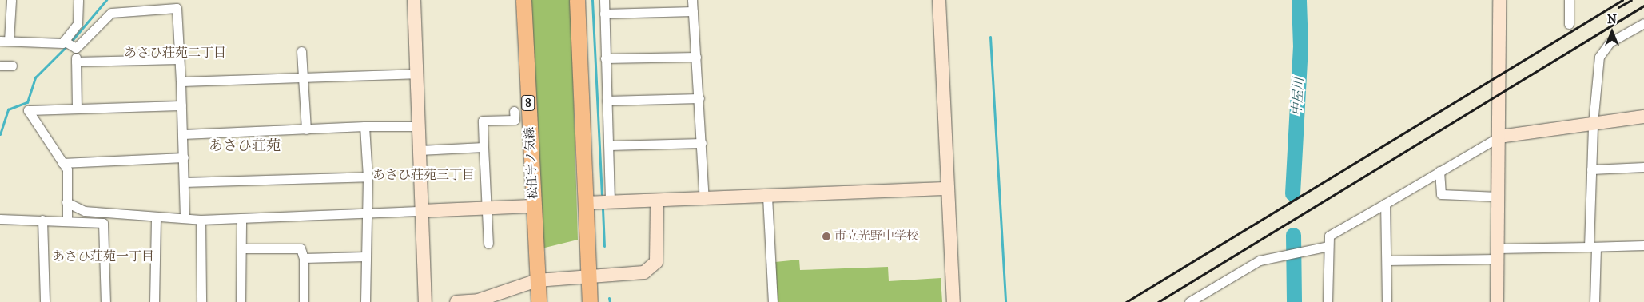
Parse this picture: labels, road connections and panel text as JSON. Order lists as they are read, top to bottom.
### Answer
{
  "streets": {
    "main road": ["8", "松任宇ノ気線"]
  },
  "districts": [
    "あさひ荘苑二丁目",
    "あさひ荘苑",
    "あさひ荘苑三丁目",
    "あさひ荘苑一丁目"
  ],
  "water": ["中屋川"],
  "places": ["市立光野中学校"],
  "north": "top"
}
